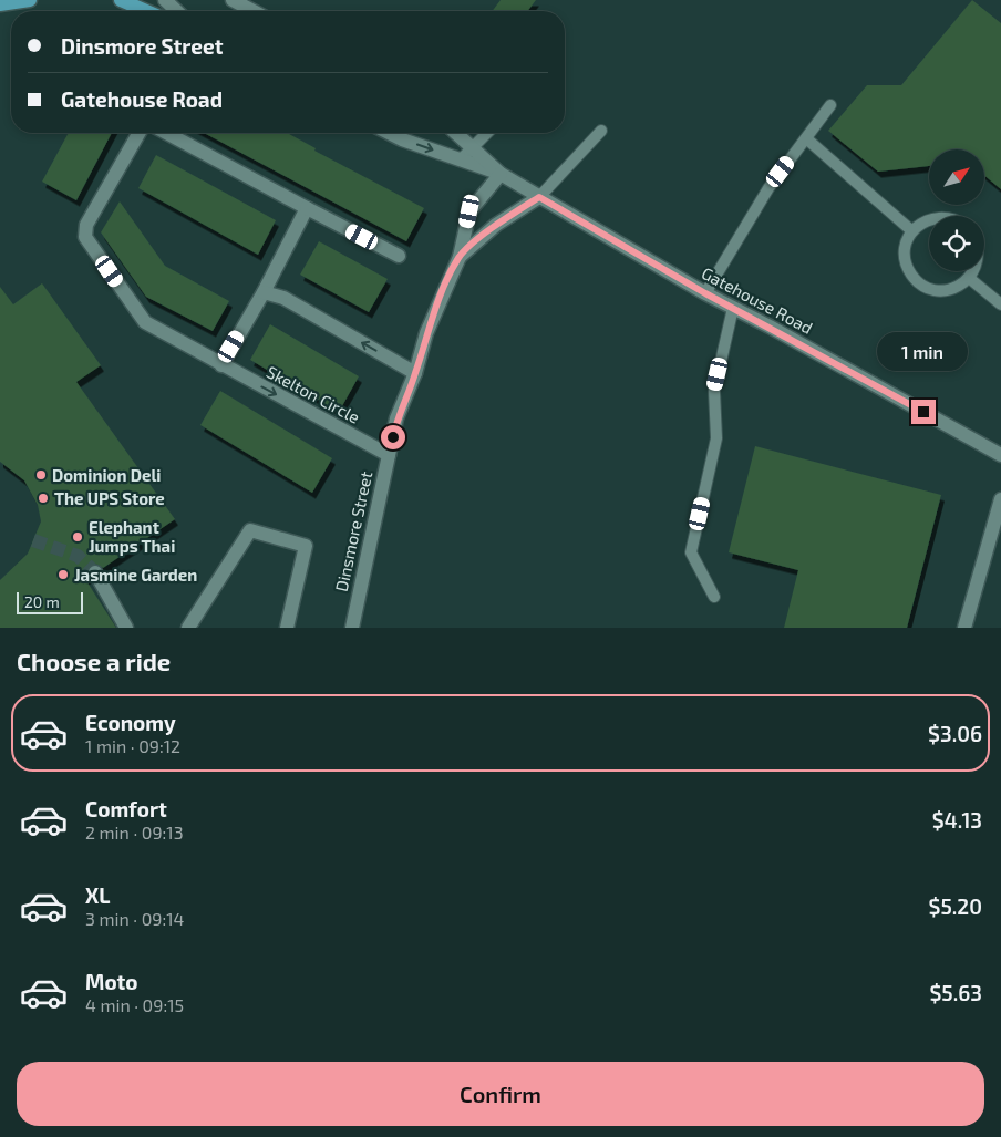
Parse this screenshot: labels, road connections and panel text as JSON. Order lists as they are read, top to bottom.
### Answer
{
  "streets": {
    "street": ["Gatehouse Road", "Skelton Circle", "Dinsmore Street"]
  },
  "crossings": [
    ["Gatehouse Road", "Dinsmore Street"],
    ["Skelton Circle", "Dinsmore Street"]
  ],
  "places": [
    "Dominion Deli",
    "The UPS Store",
    "Elephant Jumps Thai",
    "Jasmine Garden"
  ],
  "scale_bar": "20 m",
  "north": "top right",
  "page": {
    "banner": ["Dinsmore Street", "Gatehouse Road"],
    "bubble": "1 min",
    "scale": "20 m",
    "heading": "Choose a ride",
    "list": [
      {
        "name": "Economy",
        "note": "1 min · 09:12",
        "value": "$3.06"
      },
      {
        "name": "Comfort",
        "note": "2 min · 09:13",
        "value": "$4.13"
      },
      {
        "name": "XL",
        "note": "3 min · 09:14",
        "value": "$5.20"
      },
      {
        "name": "Moto",
        "note": "4 min · 09:15",
        "value": "$5.63"
      }
    ],
    "buttons": "Confirm"
  }
}
